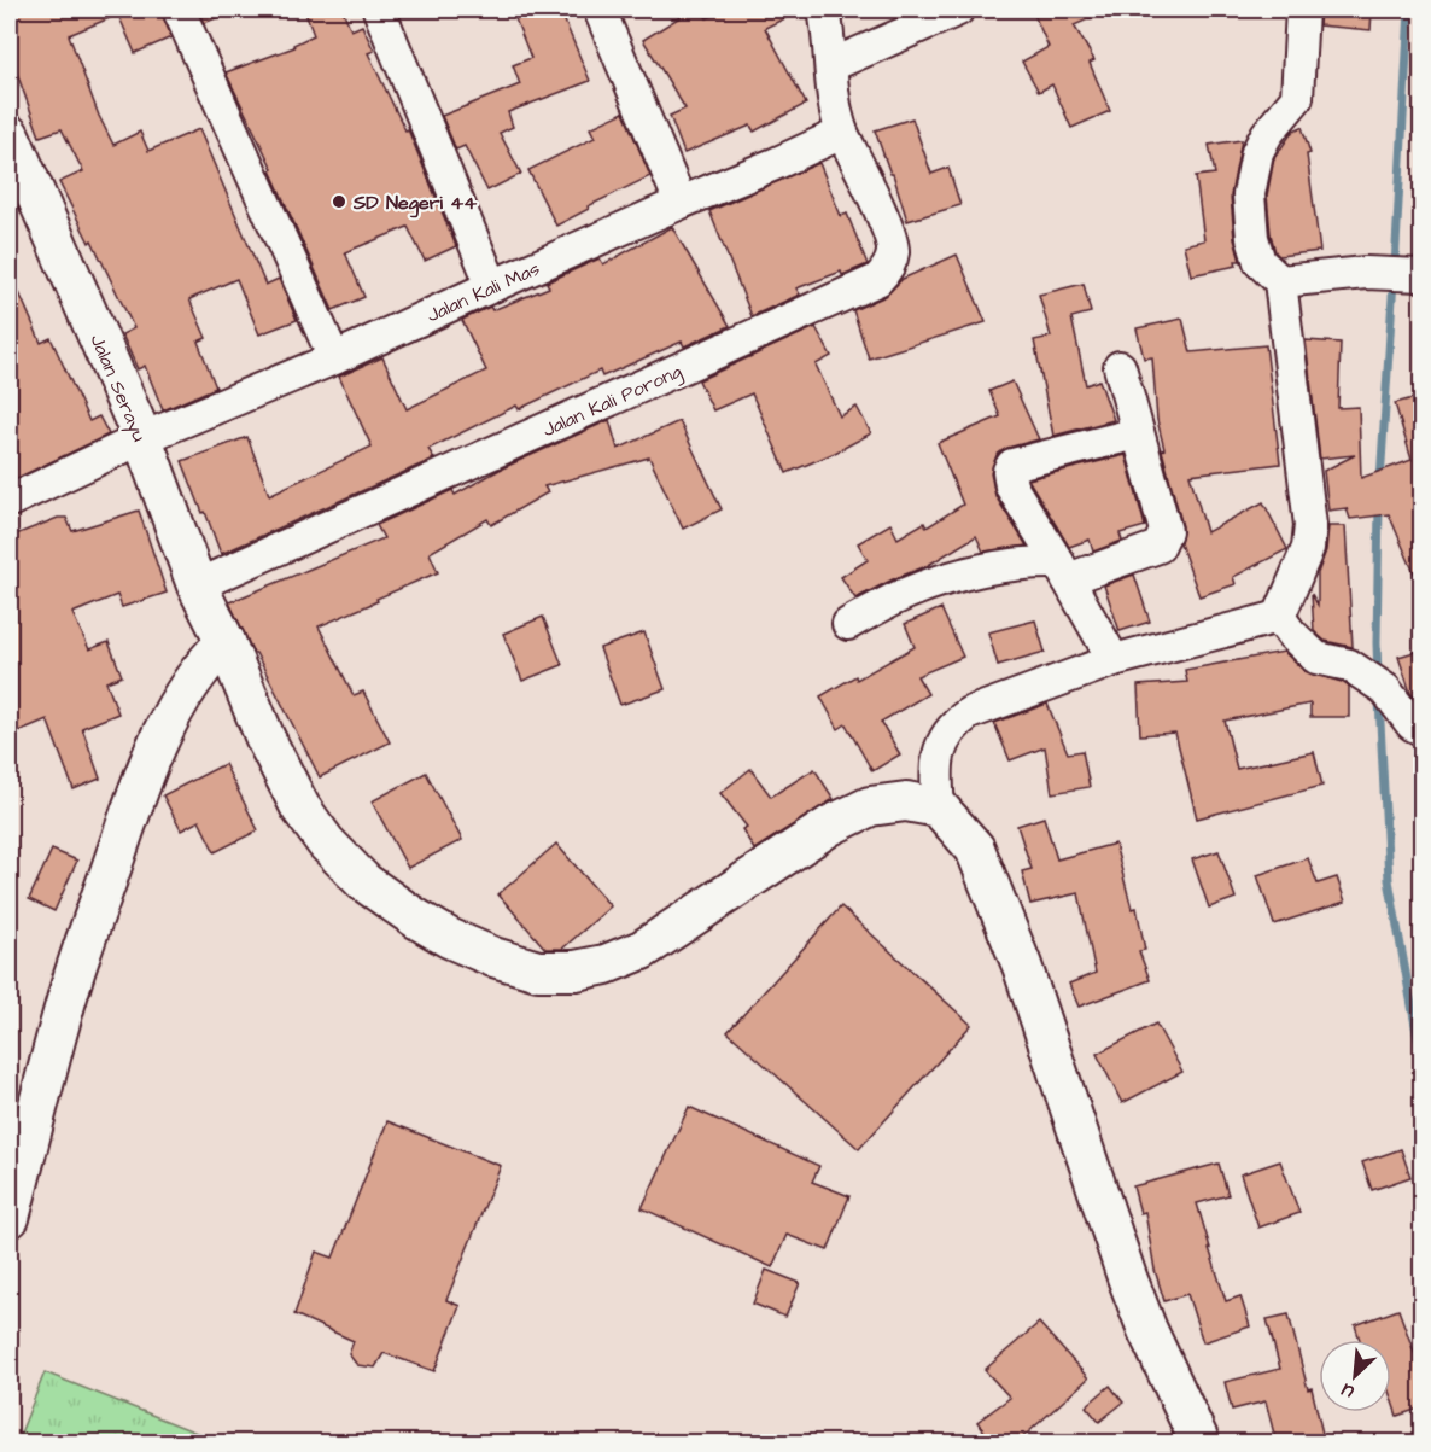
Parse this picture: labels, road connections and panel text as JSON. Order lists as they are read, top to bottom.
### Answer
{
  "streets": {
    "street": ["Jalan Kali Mas", "Jalan Serayu", "Jalan Kali Porong"]
  },
  "crossings": [
    ["Jalan Kali Mas", "Jalan Serayu"],
    ["Jalan Kali Mas", "Jalan Kali Porong"],
    ["Jalan Serayu", "Jalan Kali Porong"]
  ],
  "places": ["SD Negeri 44"],
  "north": "bottom left"
}
